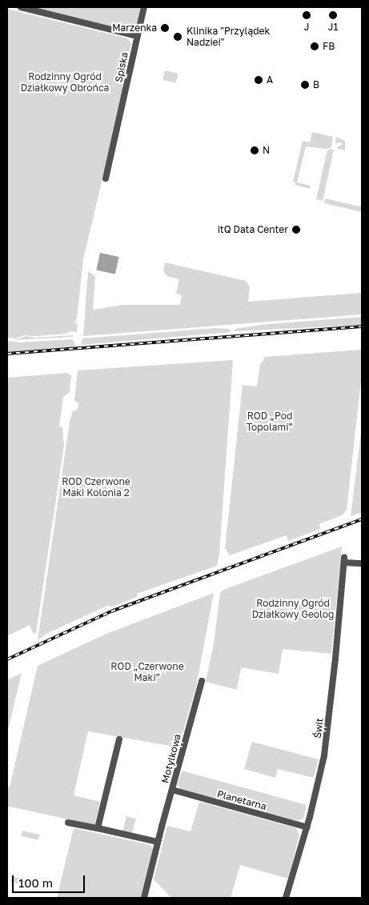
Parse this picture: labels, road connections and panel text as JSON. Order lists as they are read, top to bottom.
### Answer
{
  "streets": {
    "street": [
      "Spiska",
      "Świt",
      "Motylkowa",
      "Planetarna"
    ]
  },
  "crossings": [
    ["Świt", "Planetarna"],
    ["Motylkowa", "Planetarna"]
  ],
  "parks": [
    "Rodzinny Ogród Działkowy Obrońca",
    "ROD „Pod Topolami”",
    "ROD Czerwone Maki Kolonia 2",
    "Rodzinny Ogród Działkowy Geolog",
    "ROD „Czerwone Maki”"
  ],
  "places": [
    "J",
    "J1",
    "Marzenka",
    "Klinika \"Przylądek Nadziei\"",
    "FB",
    "A",
    "B",
    "N",
    "itQ Data Center"
  ],
  "scale_bar": "100 m"
}
